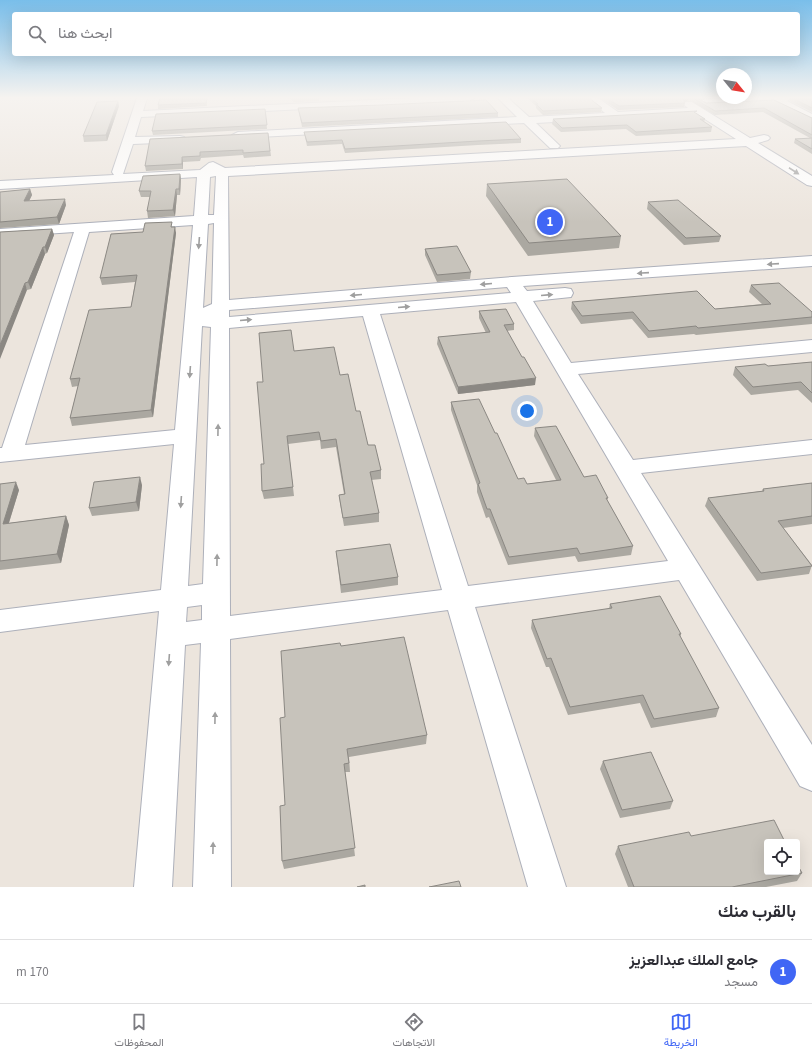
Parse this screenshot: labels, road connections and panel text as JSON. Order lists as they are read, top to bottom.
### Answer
{
  "north": "bottom right",
  "page": {
    "search": "ابحث هنا",
    "pins": "1",
    "heading": "بالقرب منك",
    "list": [
      {
        "mark": "1",
        "name": "جامع الملك عبدالعزيز",
        "note": "مسجد",
        "value": "170 m"
      }
    ],
    "nav": ["الخريطة", "الاتجاهات", "المحفوظات"]
  }
}
